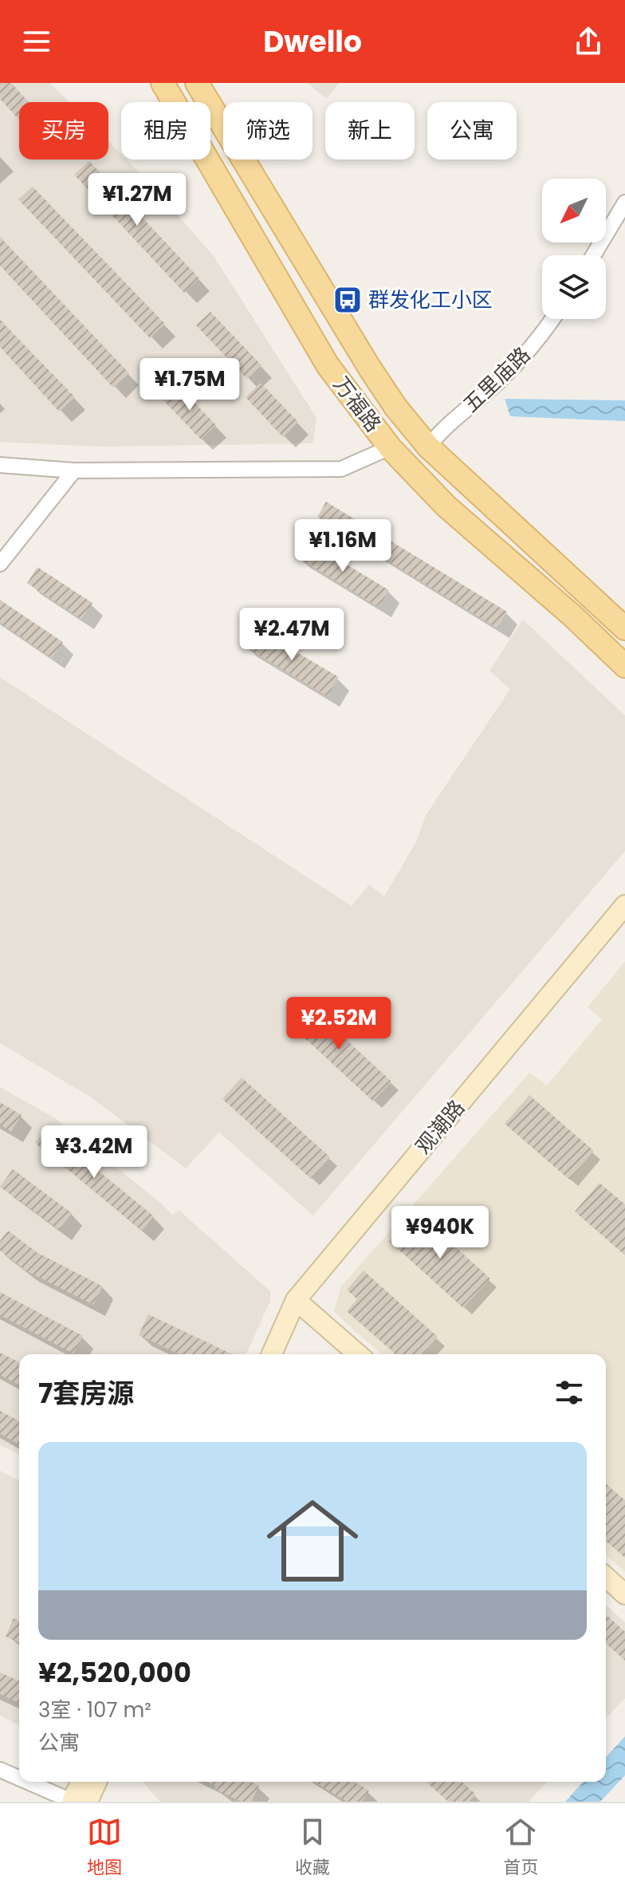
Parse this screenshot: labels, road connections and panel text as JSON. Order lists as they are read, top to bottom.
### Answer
{
  "streets": {
    "main road": ["万福路"],
    "street": ["五里庙路", "观潮路"]
  },
  "crossings": [
    ["五里庙路", "万福路"]
  ],
  "places": {
    "bus stop": ["群发化工小区"]
  },
  "north": "bottom left",
  "page": {
    "header": "Dwello",
    "chip": [
      "买房",
      "租房",
      "筛选",
      "新上",
      "公寓"
    ],
    "price": [
      "¥1.27M",
      "¥1.75M",
      "¥1.16M",
      "¥2.47M",
      "¥2.52M",
      "¥3.42M",
      "¥940K"
    ],
    "heading": "7套房源",
    "list": [
      {
        "name": "¥2,520,000",
        "note": "3室 · 107 m² · 公寓"
      }
    ],
    "tabs": ["地图", "收藏", "首页"]
  }
}
